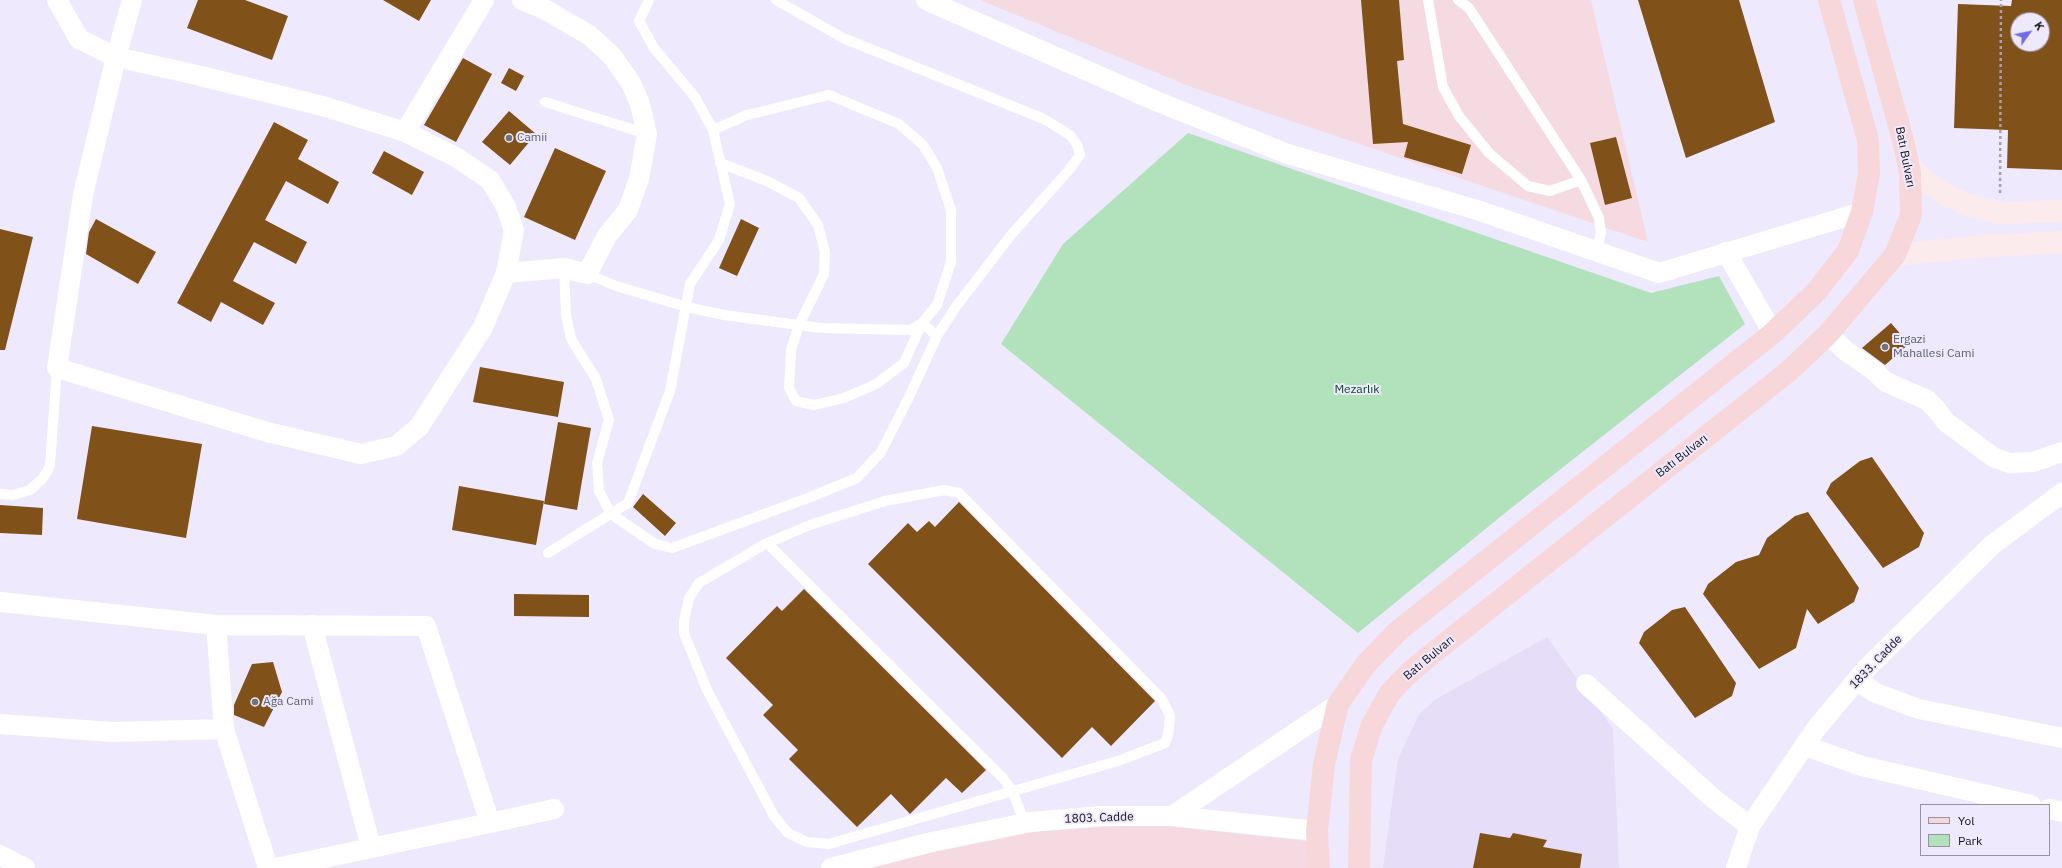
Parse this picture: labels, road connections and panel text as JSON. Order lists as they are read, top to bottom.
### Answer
{
  "streets": {
    "main road": ["Batı Bulvarı"],
    "street": ["1833. Cadde", "1803. Cadde"]
  },
  "parks": ["Mezarlık"],
  "places": ["Camii", "Ergazi Mahallesi Cami", "Ağa Cami"],
  "legend": ["Yol", "Park"],
  "north": "top right"
}
